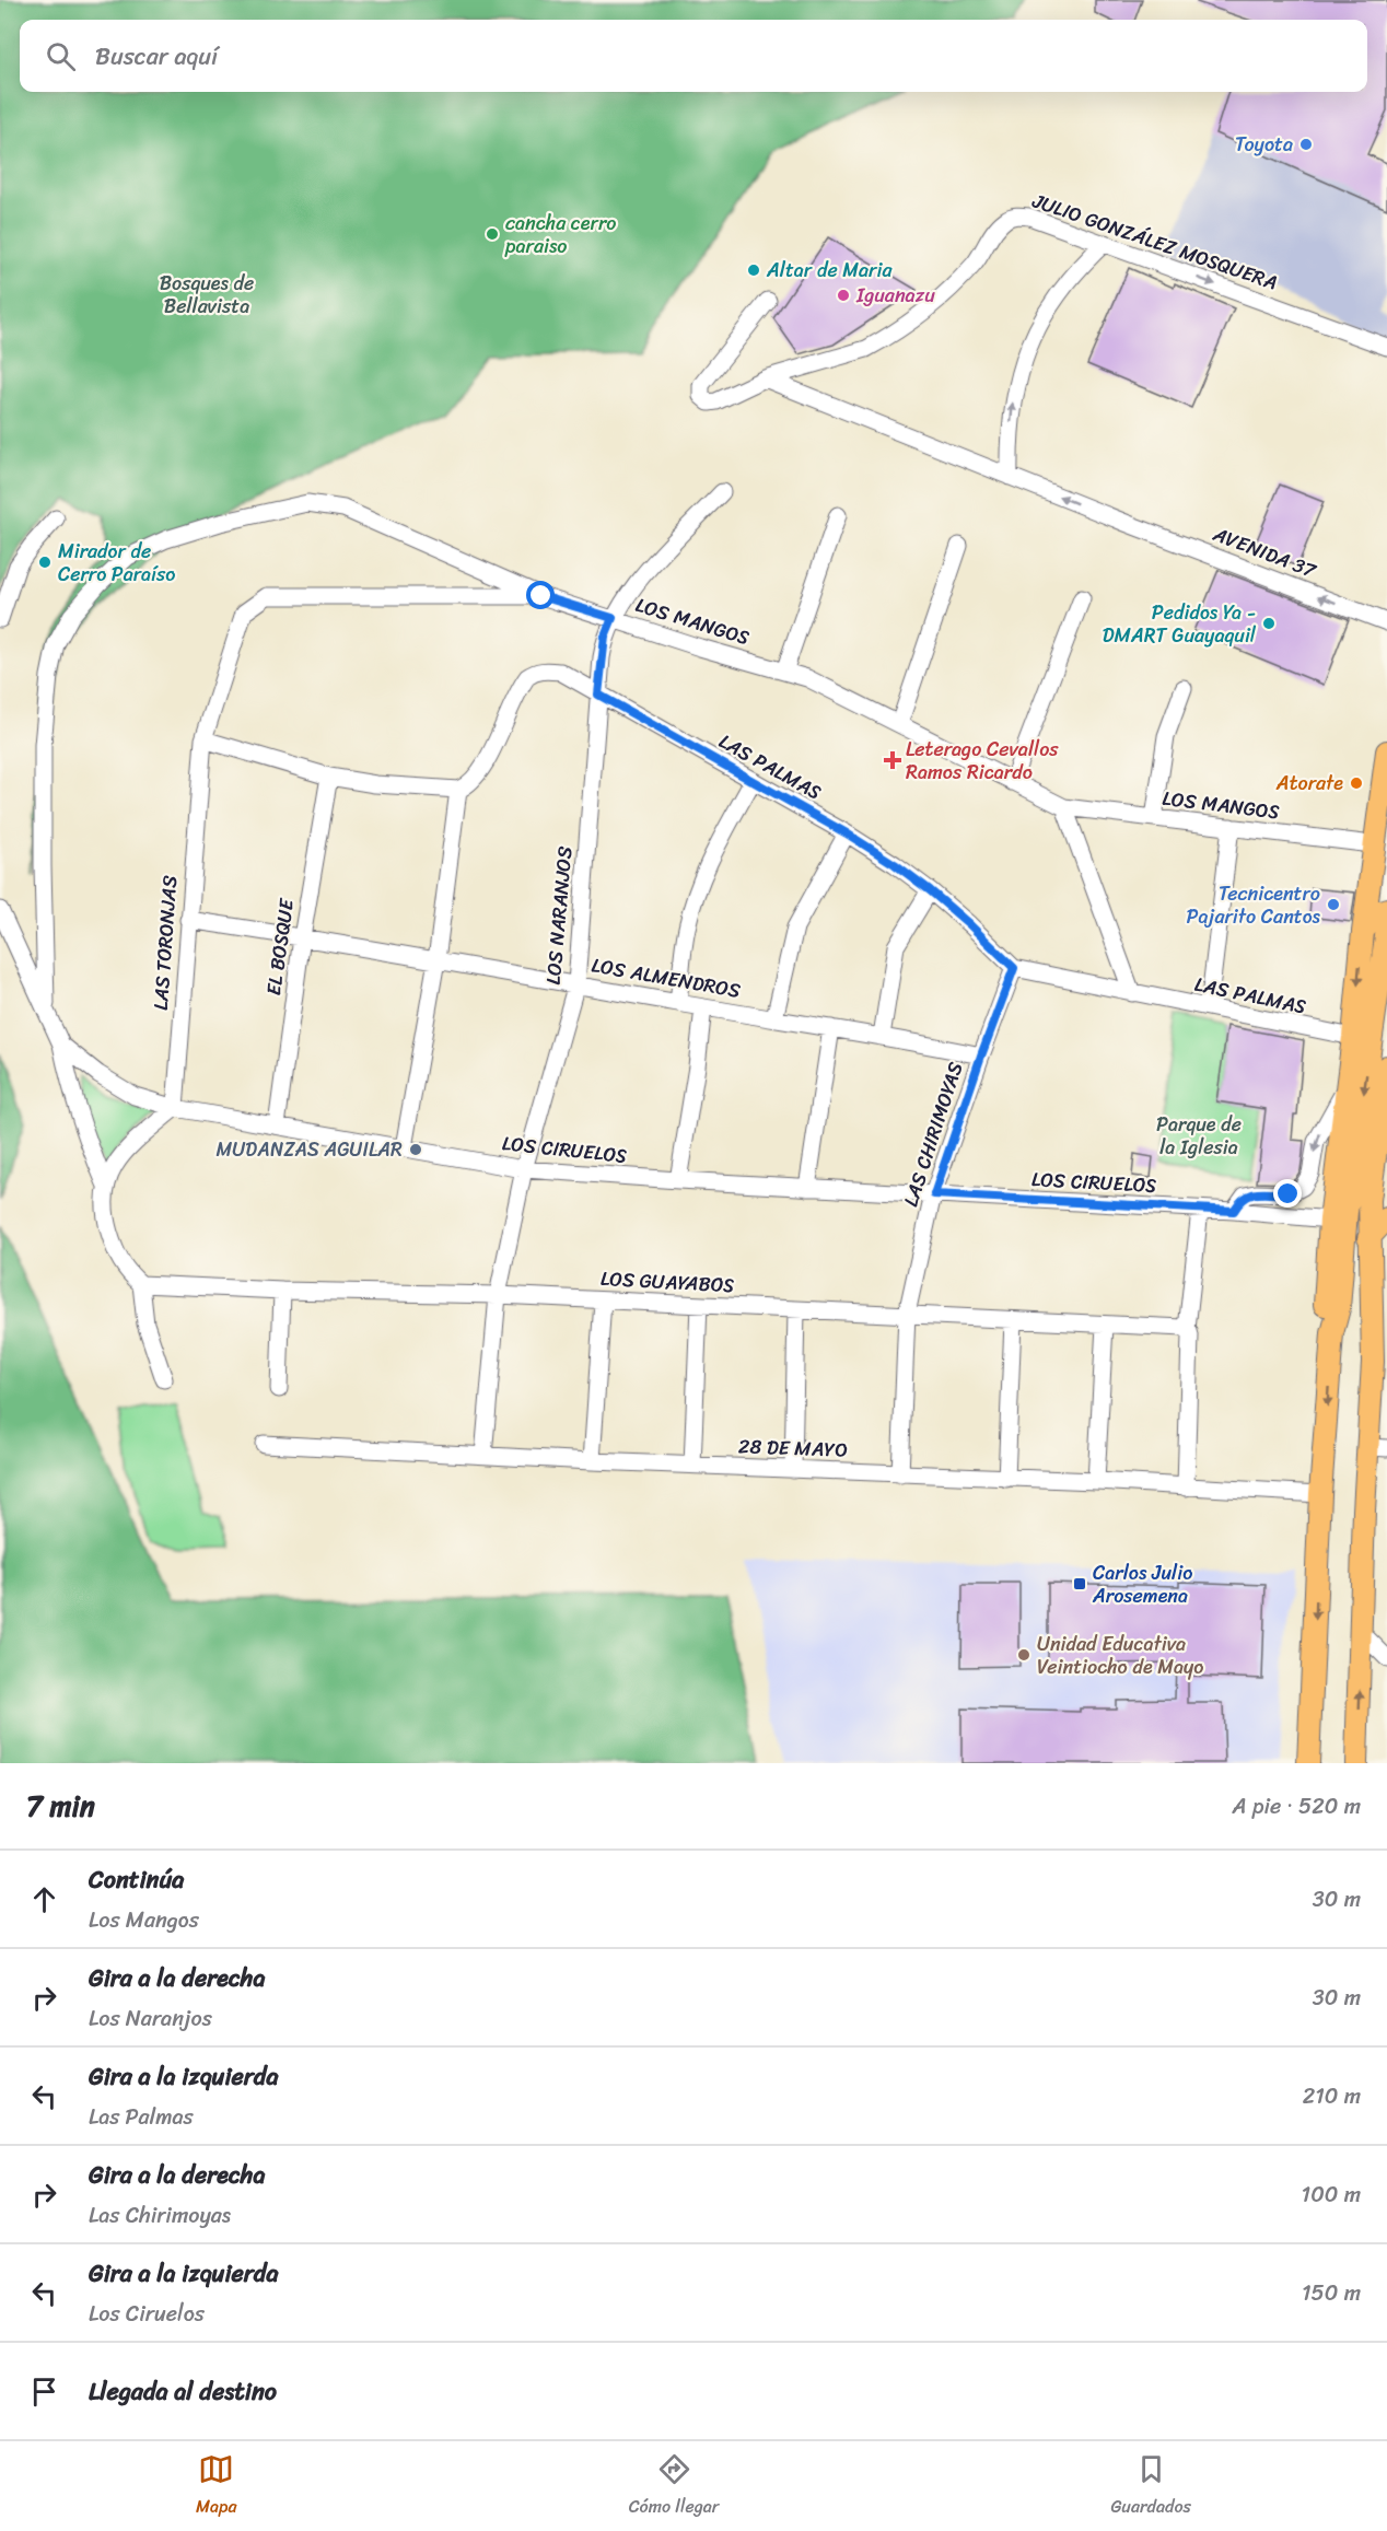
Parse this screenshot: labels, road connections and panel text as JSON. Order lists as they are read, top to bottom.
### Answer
{
  "streets": {
    "street": [
      "JULIO GONZÁLEZ MOSQUERA",
      "AVENIDA 37",
      "LOS MANGOS",
      "LAS PALMAS",
      "LOS NARANJOS",
      "LAS TORONJAS",
      "EL BOSQUE",
      "LOS ALMENDROS",
      "LAS CHIRIMOYAS",
      "LOS CIRUELOS",
      "LOS GUAYABOS",
      "28 DE MAYO"
    ]
  },
  "crossings": [
    ["JULIO GONZÁLEZ MOSQUERA", "AVENIDA 37"],
    ["LOS MANGOS", "LOS NARANJOS"],
    ["LOS MANGOS", "LAS TORONJAS"],
    ["LAS PALMAS", "LOS NARANJOS"],
    ["LAS PALMAS", "LAS CHIRIMOYAS"],
    ["LOS NARANJOS", "LOS ALMENDROS"],
    ["LOS NARANJOS", "LOS CIRUELOS"],
    ["LOS NARANJOS", "LOS GUAYABOS"],
    ["LOS NARANJOS", "28 DE MAYO"],
    ["LAS TORONJAS", "LOS ALMENDROS"],
    ["LAS TORONJAS", "LOS CIRUELOS"],
    ["EL BOSQUE", "LOS ALMENDROS"],
    ["EL BOSQUE", "LOS CIRUELOS"],
    ["LOS ALMENDROS", "LAS CHIRIMOYAS"],
    ["LAS CHIRIMOYAS", "LOS CIRUELOS"],
    ["LAS CHIRIMOYAS", "LOS GUAYABOS"],
    ["LAS CHIRIMOYAS", "28 DE MAYO"]
  ],
  "one_way": ["JULIO GONZÁLEZ MOSQUERA", "AVENIDA 37"],
  "parks": ["Bosques de Bellavista", "Parque de la Iglesia"],
  "places": {
    "other": [
      "Toyota",
      "cancha cerro paraiso",
      "Altar de Maria",
      "Iguanazu",
      "Mirador de Cerro Paraíso",
      "Pedidos Ya - DMART Guayaquil",
      "Atorate",
      "Tecnicentro Pajarito Cantos",
      "MUDANZAS AGUILAR",
      "Unidad Educativa Veintiocho de Mayo"
    ],
    "health": ["Leterago Cevallos Ramos Ricardo"],
    "transit": ["Carlos Julio Arosemena"]
  },
  "page": {
    "search": "Buscar aquí",
    "heading": ["7 min", "A pie · 520 m"],
    "list": [
      ["Continúa", "Los Mangos", "30 m"],
      ["Gira a la derecha", "Los Naranjos", "30 m"],
      ["Gira a la izquierda", "Las Palmas", "210 m"],
      ["Gira a la derecha", "Las Chirimoyas", "100 m"],
      ["Gira a la izquierda", "Los Ciruelos", "150 m"],
      "Llegada al destino"
    ],
    "nav": ["Mapa", "Cómo llegar", "Guardados"]
  }
}
